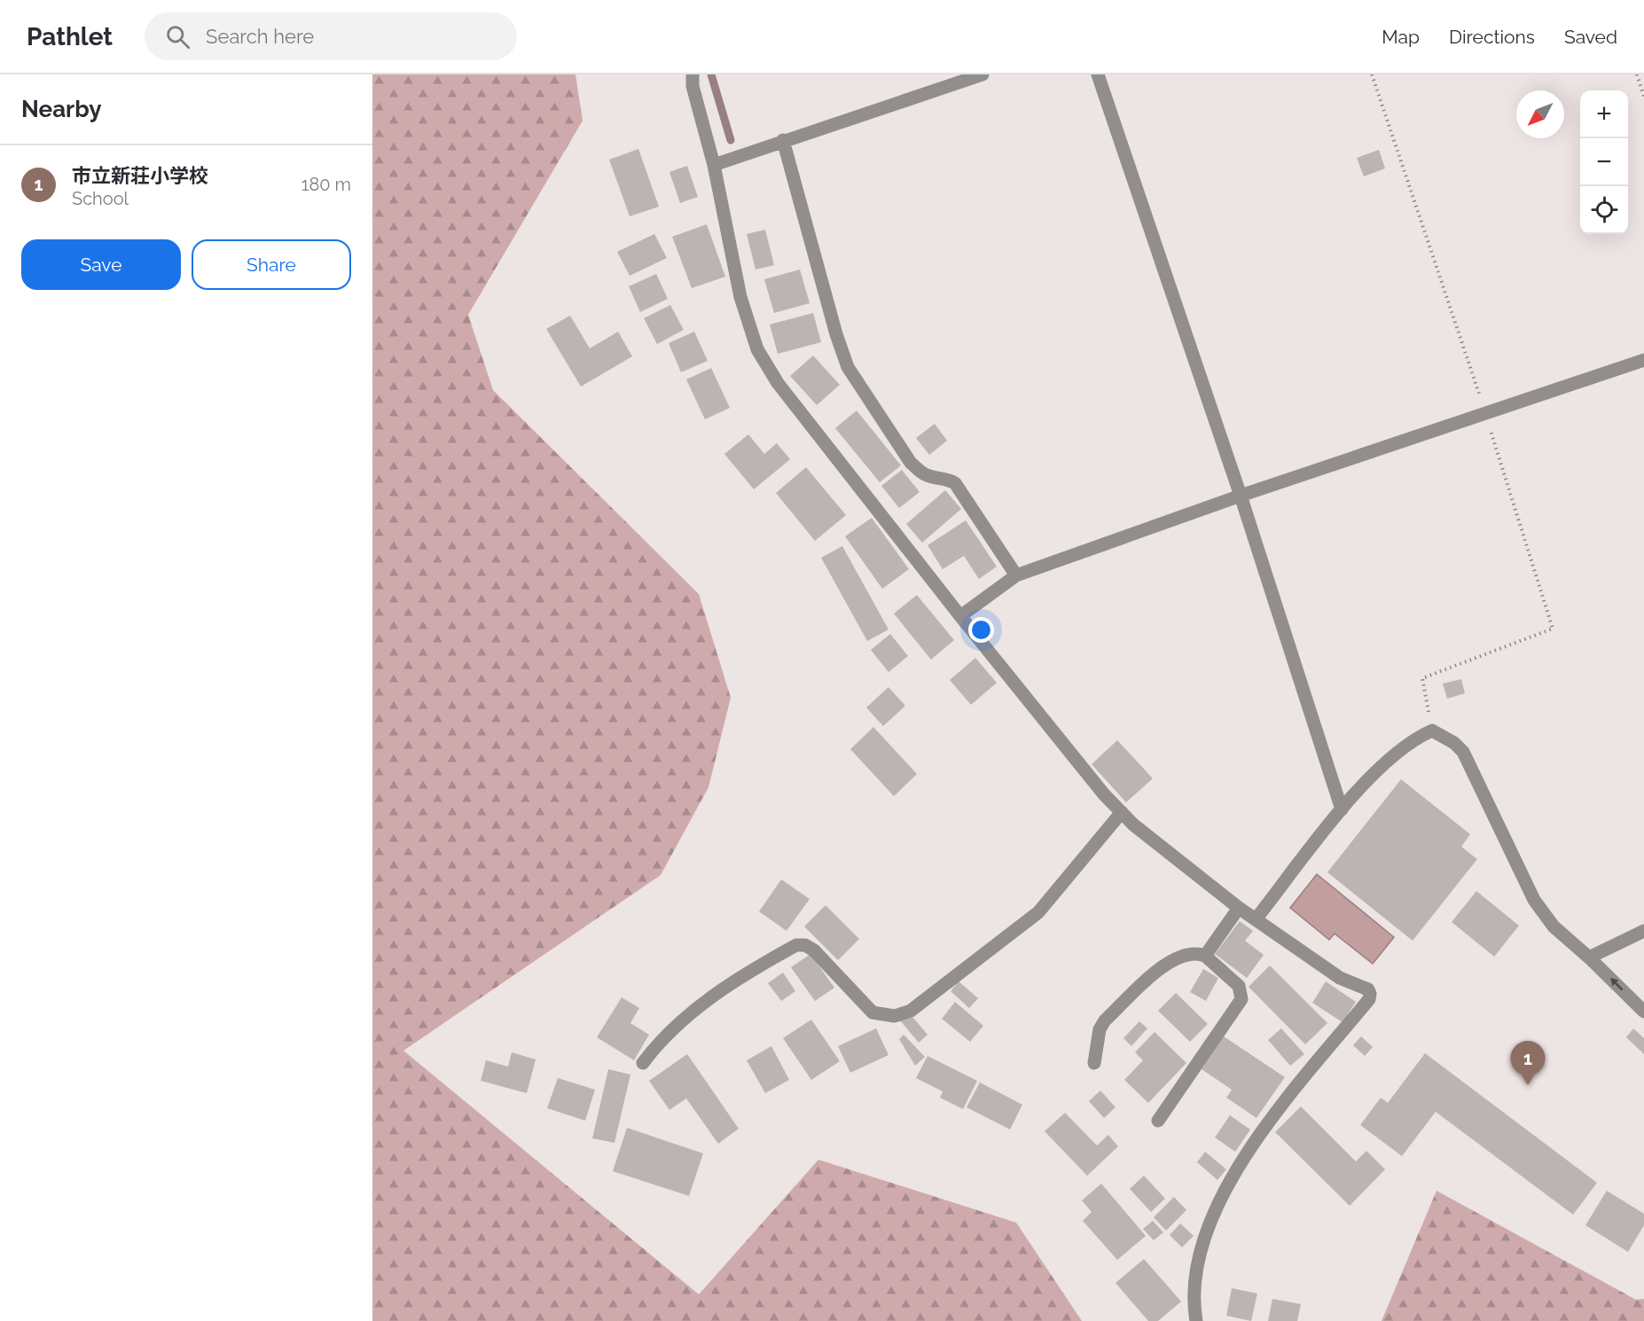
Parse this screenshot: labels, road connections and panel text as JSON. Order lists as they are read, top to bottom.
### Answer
{
  "north": "bottom left",
  "page": {
    "header": "Pathlet",
    "search": "Search here",
    "nav": ["Map", "Directions", "Saved"],
    "heading": "Nearby",
    "map_buttons": ["+", "−"],
    "list": [
      {
        "mark": "1",
        "name": "市立新荘小学校",
        "note": "School",
        "value": "180 m"
      }
    ],
    "buttons": ["Save", "Share"],
    "pins": "1"
  }
}
